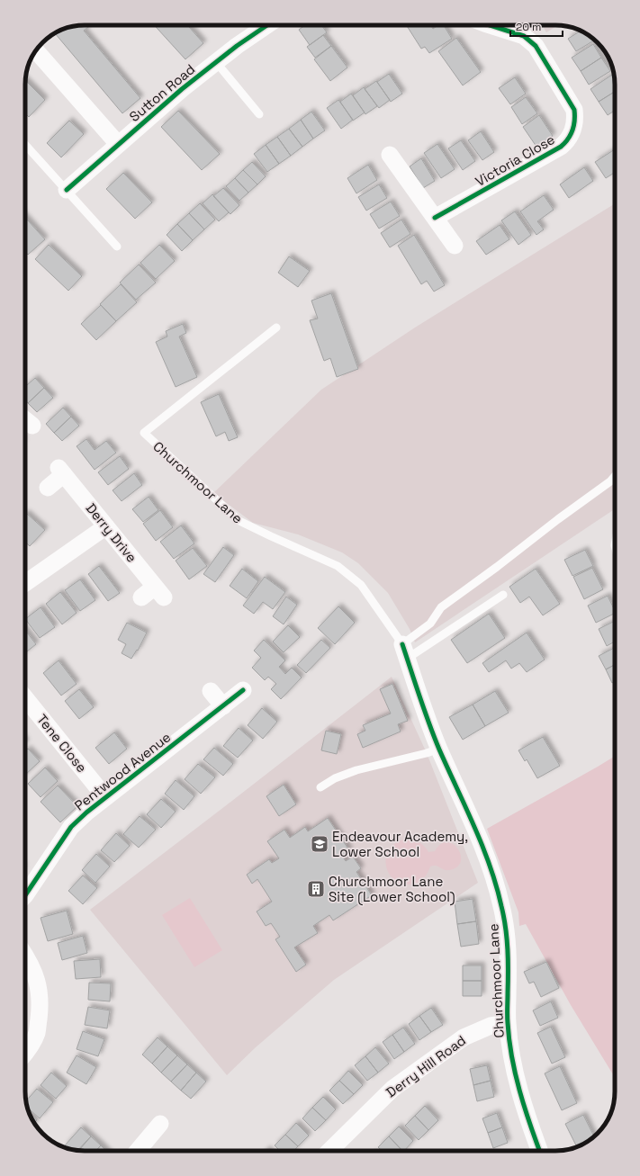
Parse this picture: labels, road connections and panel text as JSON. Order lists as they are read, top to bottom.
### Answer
{
  "streets": {
    "street": [
      "Sutton Road",
      "Victoria Close",
      "Churchmoor Lane",
      "Derry Drive",
      "Tene Close",
      "Pentwood Avenue",
      "Derry Hill Road"
    ]
  },
  "crossings": [
    ["Churchmoor Lane", "Derry Hill Road"],
    ["Tene Close", "Pentwood Avenue"]
  ],
  "places": {
    "school or university": ["Endeavour Academy, Lower School"],
    "building": ["Churchmoor Lane Site (Lower School)"]
  },
  "scale_bar": "20 m"
}
